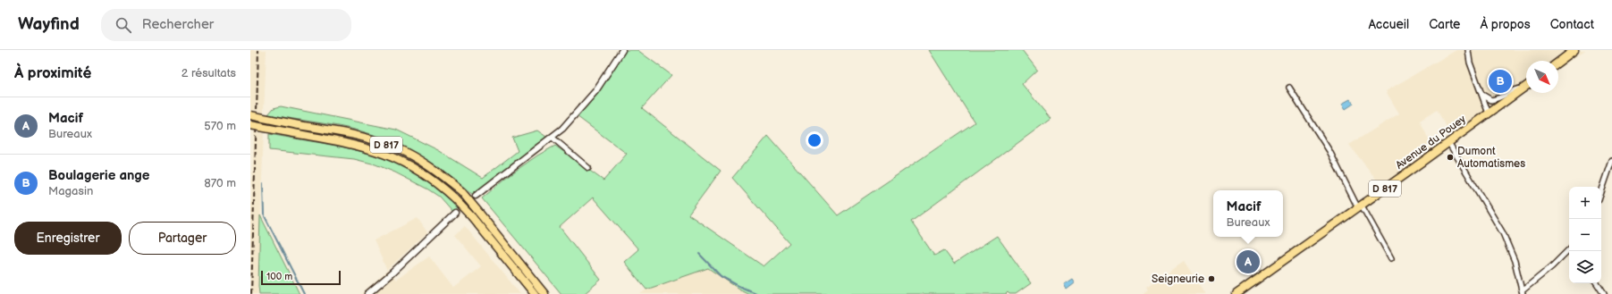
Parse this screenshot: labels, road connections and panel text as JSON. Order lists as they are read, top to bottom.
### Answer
{
  "streets": {
    "main road": ["Avenue du Pouey", "D 817"]
  },
  "places": ["Dumont Automatismes", "Seigneurie"],
  "scale_bar": "100 m",
  "north": "bottom right",
  "page": {
    "header": "Wayfind",
    "search": "Rechercher",
    "nav": [
      "Accueil",
      "Carte",
      "À propos",
      "Contact"
    ],
    "heading": ["À proximité", "2 résultats"],
    "pins": ["B", "A"],
    "list": [
      {
        "mark": "A",
        "name": "Macif",
        "note": "Bureaux",
        "value": "570 m"
      },
      {
        "mark": "B",
        "name": "Boulagerie ange",
        "note": "Magasin",
        "value": "870 m"
      }
    ],
    "map_buttons": ["+", "−"],
    "popup": ["Macif", "Bureaux"],
    "buttons": ["Enregistrer", "Partager"],
    "scale": "100 m"
  }
}
